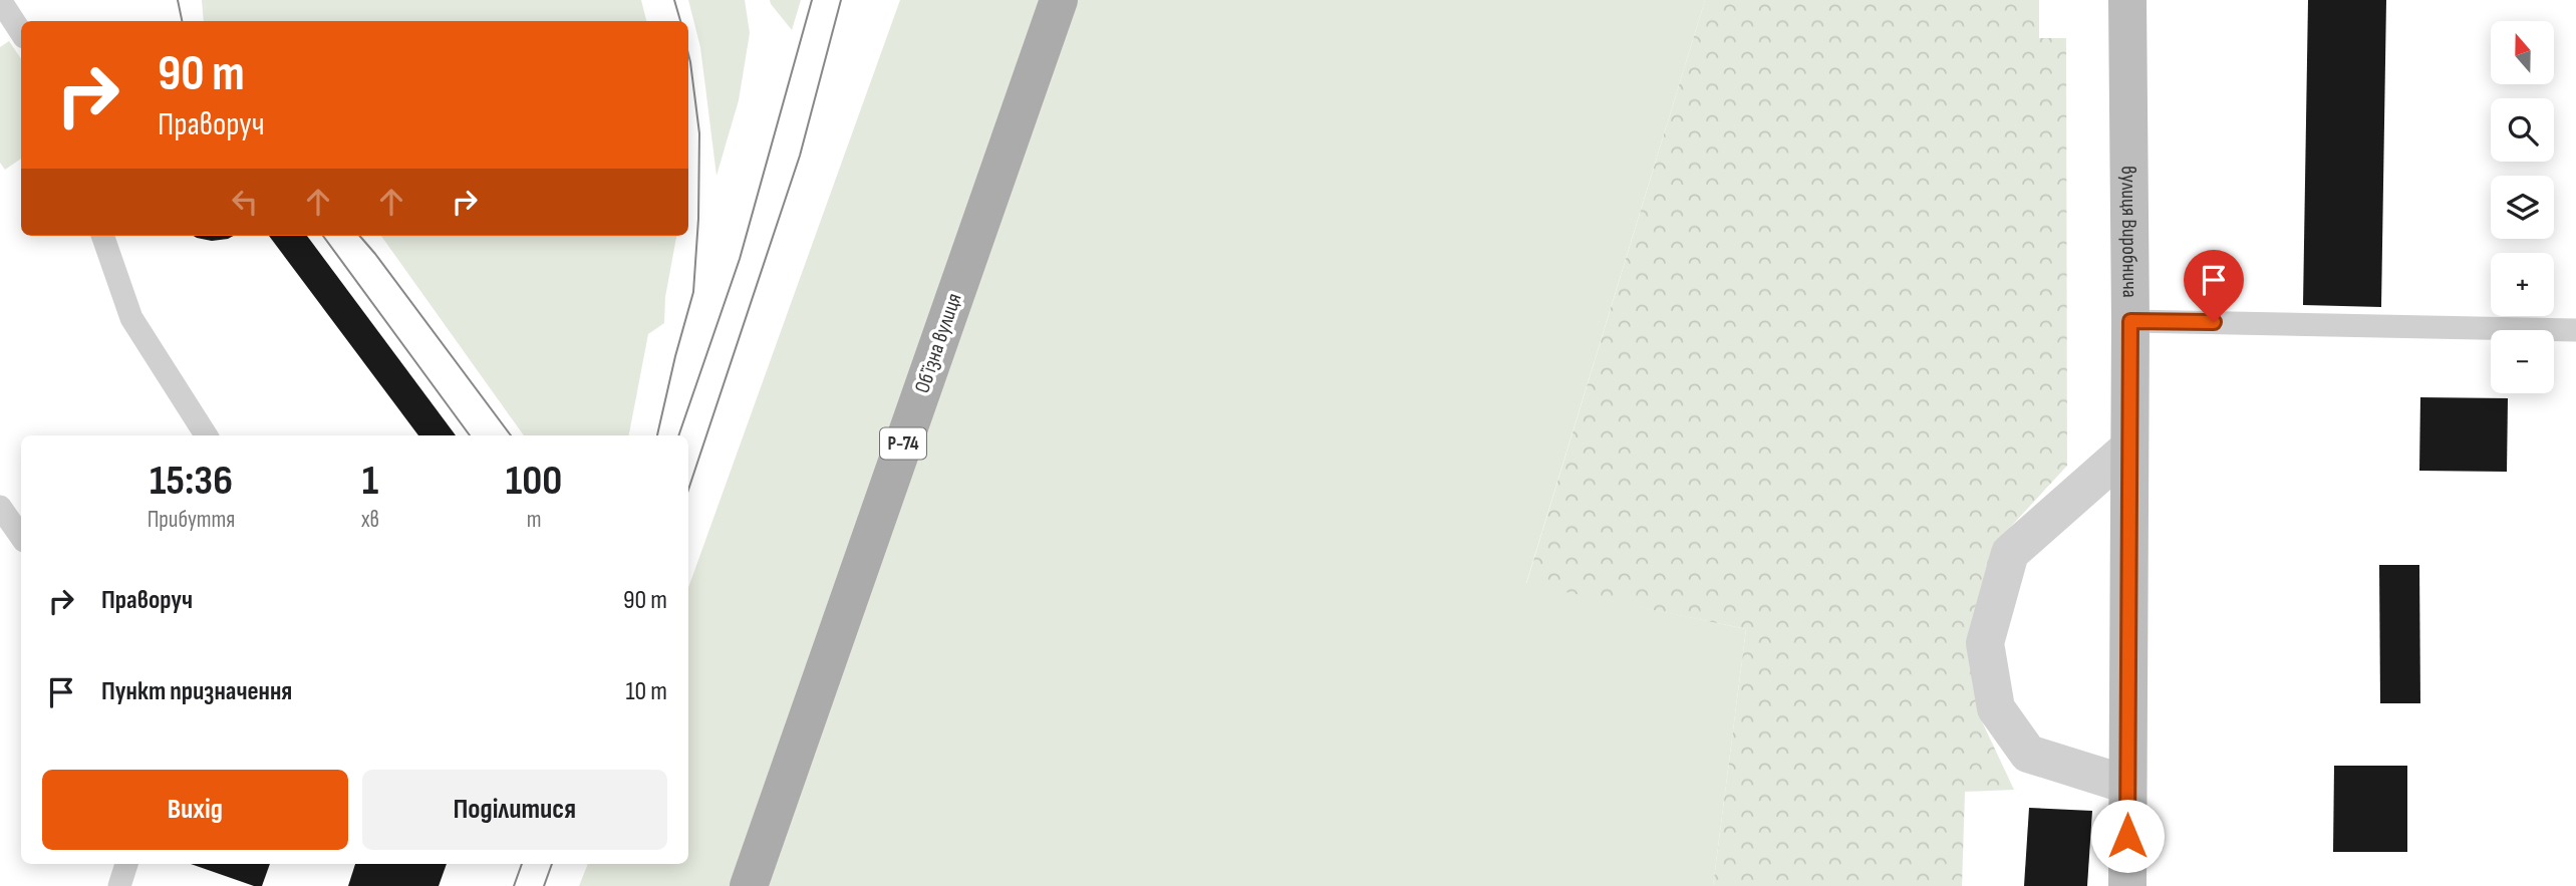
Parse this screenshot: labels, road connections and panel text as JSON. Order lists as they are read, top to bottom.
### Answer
{
  "streets": {
    "main road": ["Обʼїзна вулиця", "Р-74"],
    "street": ["вулиця Виробнича"]
  },
  "north": "top",
  "page": {
    "map_buttons": ["+", "−"],
    "turn": ["90 m", "Праворуч"],
    "eta": [
      "15:36",
      "Прибуття",
      "1",
      "хв",
      "100",
      "m"
    ],
    "list": [
      {
        "name": "Праворуч",
        "value": "90 m"
      },
      {
        "name": "Пункт призначення",
        "value": "10 m"
      }
    ],
    "buttons": ["Вихід", "Поділитися"]
  }
}
